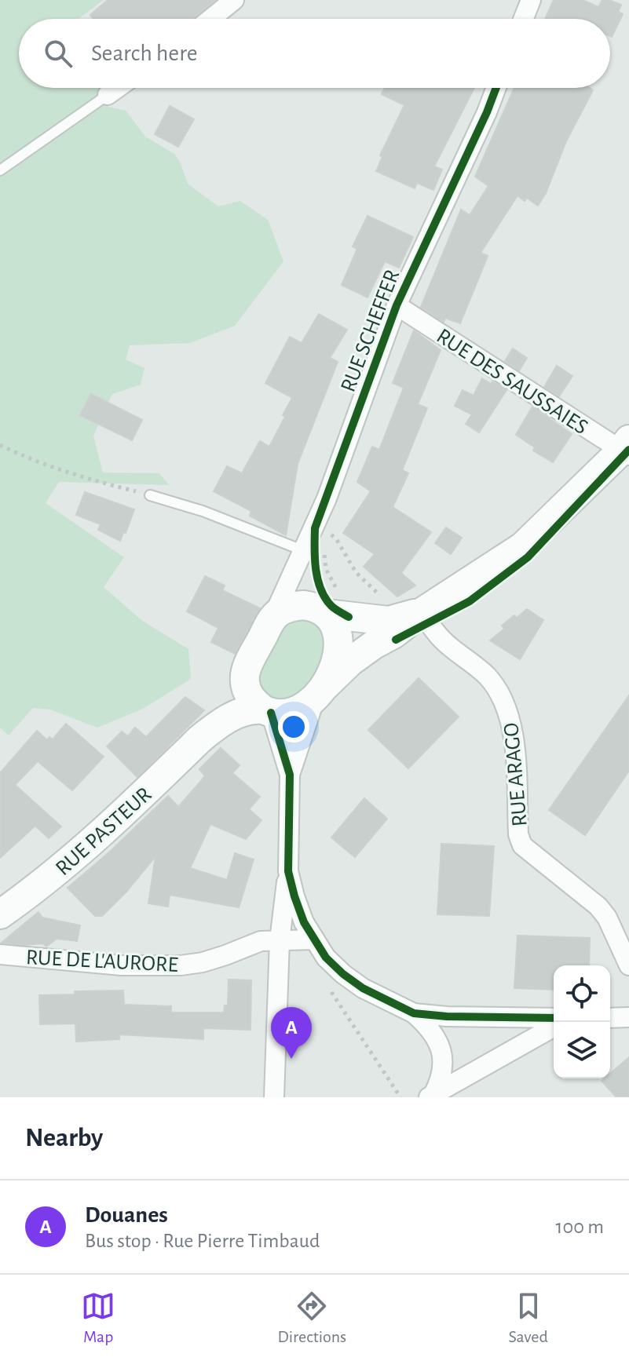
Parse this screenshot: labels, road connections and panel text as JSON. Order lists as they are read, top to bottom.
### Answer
{
  "streets": {
    "main road": ["RUE PASTEUR"],
    "street": [
      "RUE SCHEFFER",
      "RUE DES SAUSSAIES",
      "RUE ARAGO",
      "RUE DE L'AURORE"
    ]
  },
  "crossings": [
    ["RUE SCHEFFER", "RUE DES SAUSSAIES"],
    ["RUE SCHEFFER", "RUE PASTEUR"]
  ],
  "page": {
    "search": "Search here",
    "pins": "A",
    "heading": "Nearby",
    "list": [
      {
        "mark": "A",
        "name": "Douanes",
        "note": "Bus stop · Rue Pierre Timbaud",
        "value": "100 m"
      }
    ],
    "nav": ["Map", "Directions", "Saved"]
  }
}
